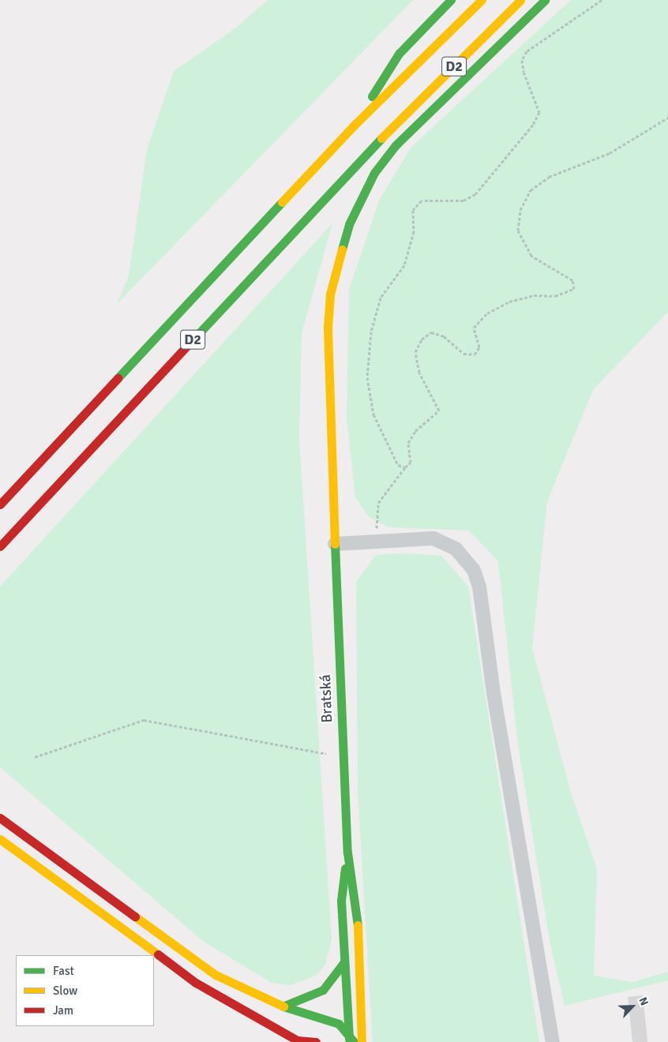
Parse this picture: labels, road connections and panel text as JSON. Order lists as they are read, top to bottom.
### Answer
{
  "streets": {
    "main road": ["D2", "Bratská"]
  },
  "legend": ["Fast", "Slow", "Jam"],
  "north": "top right"
}
